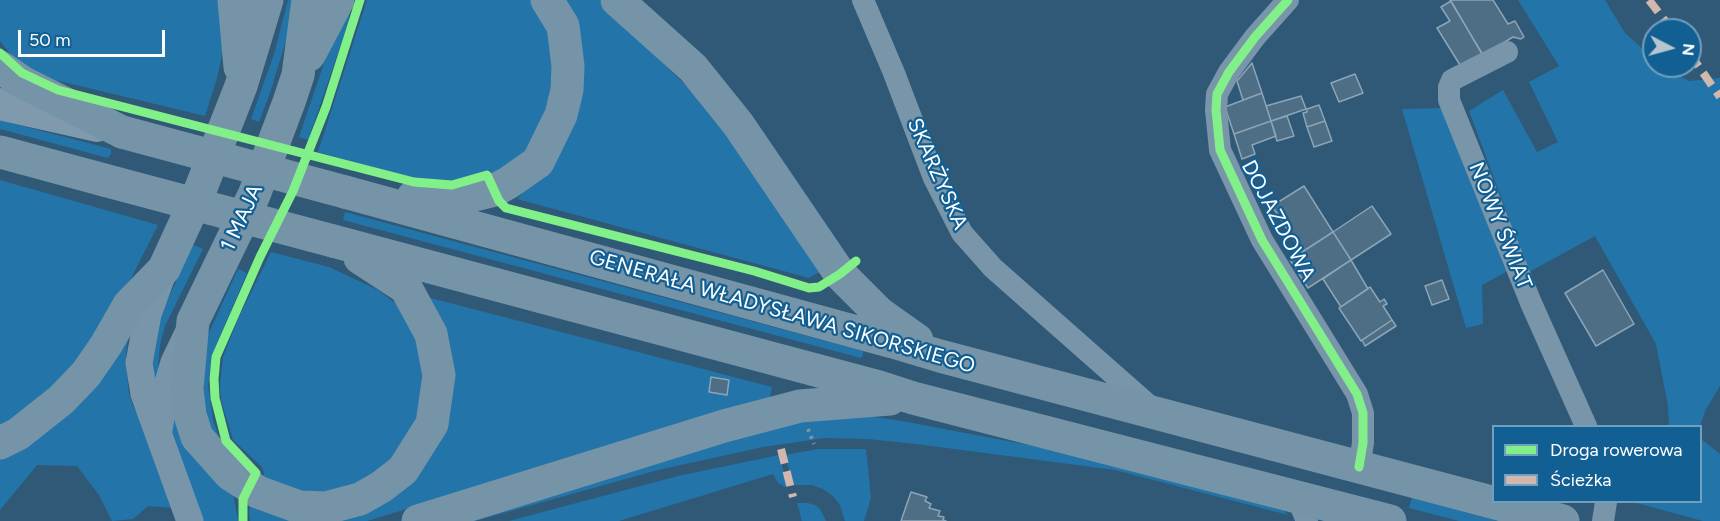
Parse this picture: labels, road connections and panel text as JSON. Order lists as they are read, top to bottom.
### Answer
{
  "streets": {
    "main road": ["1 MAJA", "GENERAŁA WŁADYSŁAWA SIKORSKIEGO"],
    "street": ["SKARŻYSKA", "DOJAZDOWA", "NOWY ŚWIAT"]
  },
  "crossings": [
    ["SKARŻYSKA", "GENERAŁA WŁADYSŁAWA SIKORSKIEGO"],
    ["DOJAZDOWA", "GENERAŁA WŁADYSŁAWA SIKORSKIEGO"]
  ],
  "legend": ["Droga rowerowa", "Ścieżka"],
  "scale_bar": "50 m",
  "north": "right"
}
